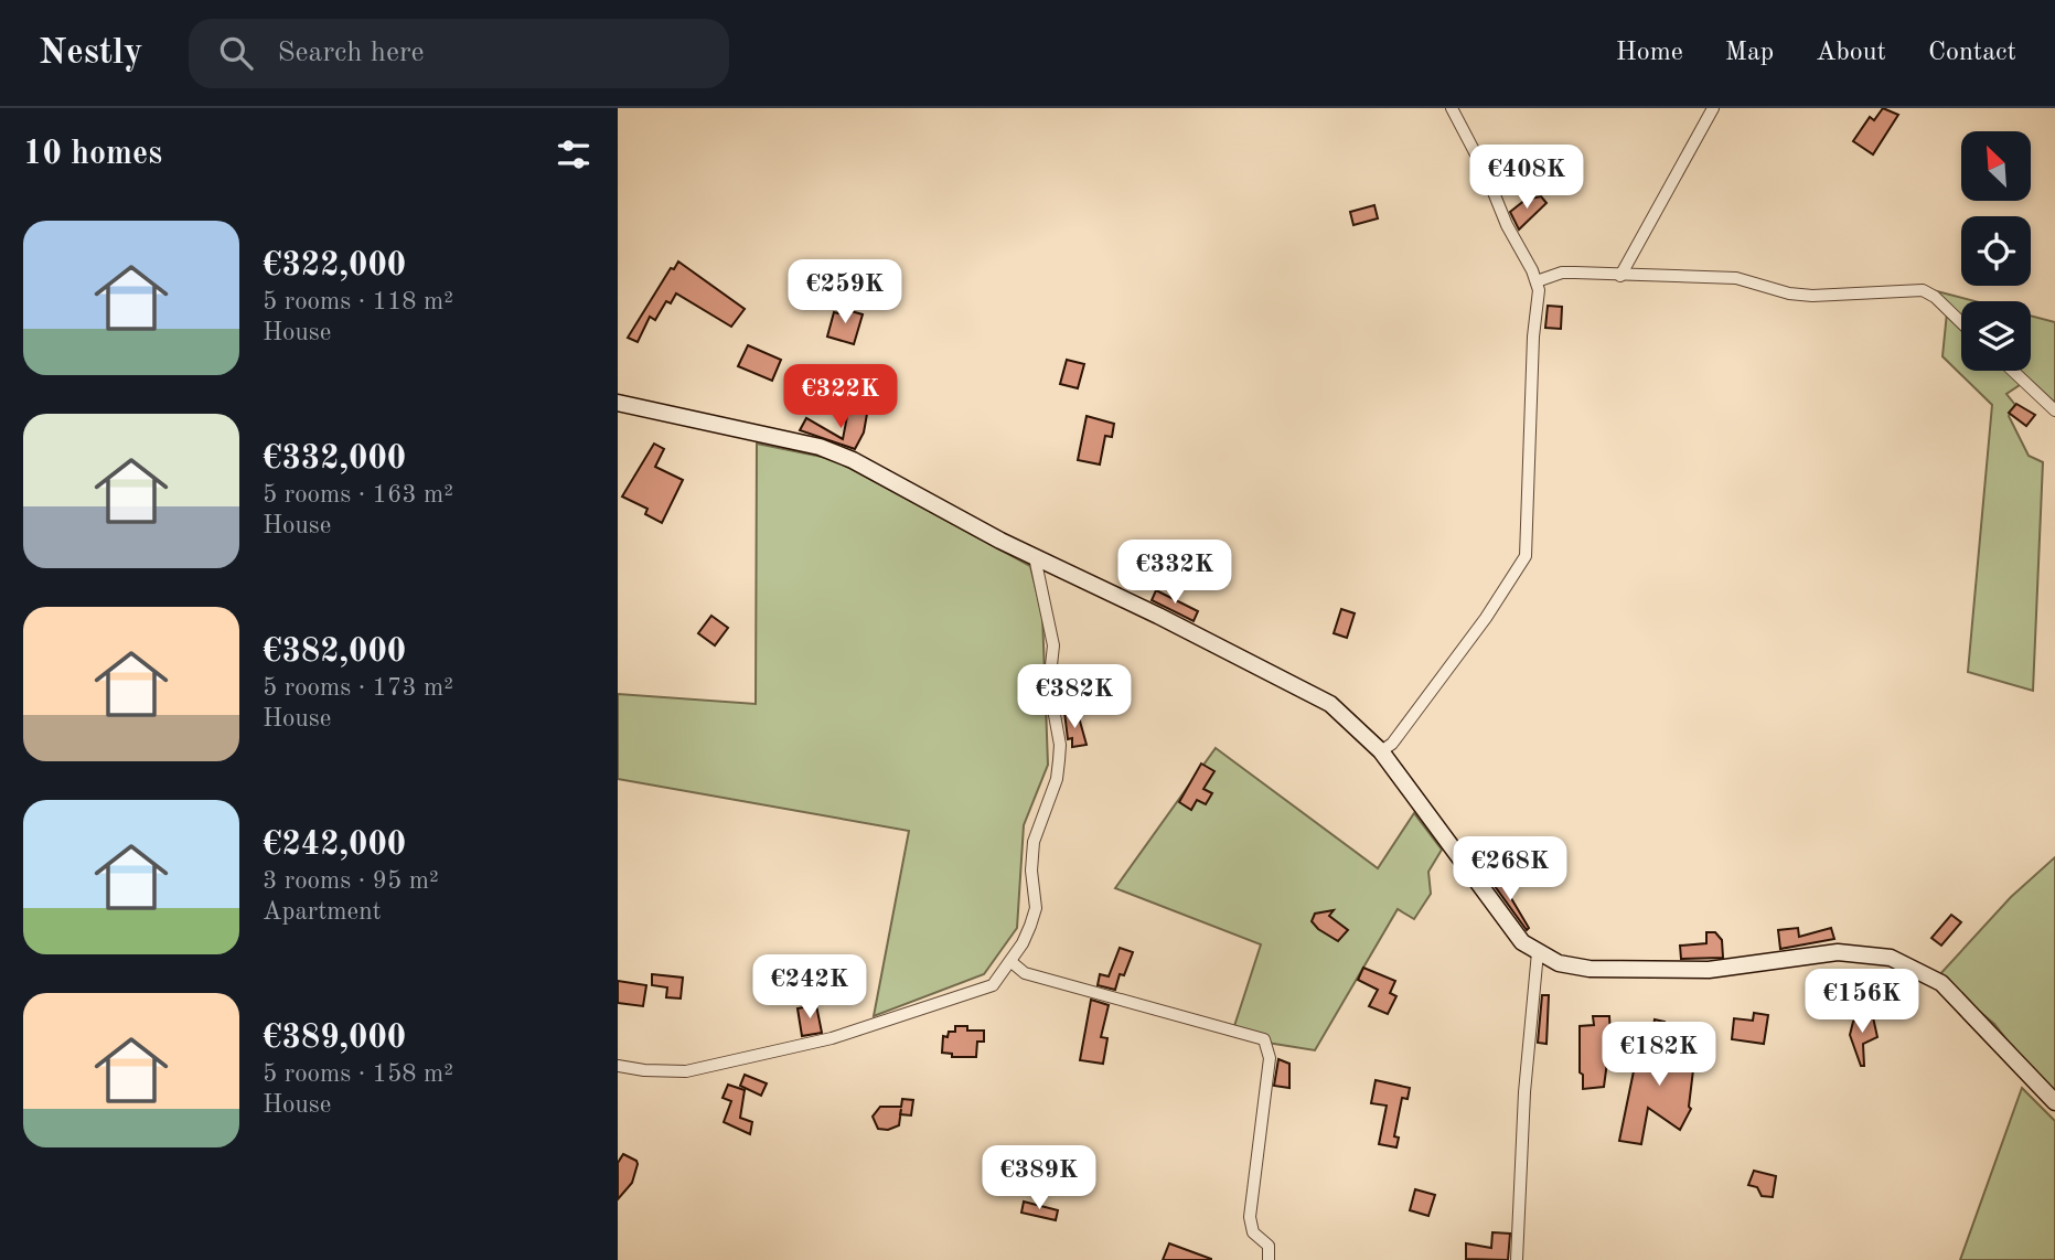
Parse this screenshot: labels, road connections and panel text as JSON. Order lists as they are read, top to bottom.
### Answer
{
  "north": "top left",
  "page": {
    "header": "Nestly",
    "search": "Search here",
    "nav": [
      "Home",
      "Map",
      "About",
      "Contact"
    ],
    "heading": "10 homes",
    "price": [
      "€408K",
      "€259K",
      "€322K",
      "€332K",
      "€382K",
      "€268K",
      "€242K",
      "€156K",
      "€182K",
      "€389K"
    ],
    "list": [
      {
        "name": "€322,000",
        "note": "5 rooms · 118 m² · House"
      },
      {
        "name": "€332,000",
        "note": "5 rooms · 163 m² · House"
      },
      {
        "name": "€382,000",
        "note": "5 rooms · 173 m² · House"
      },
      {
        "name": "€242,000",
        "note": "3 rooms · 95 m² · Apartment"
      },
      {
        "name": "€389,000",
        "note": "5 rooms · 158 m² · House"
      }
    ]
  }
}
